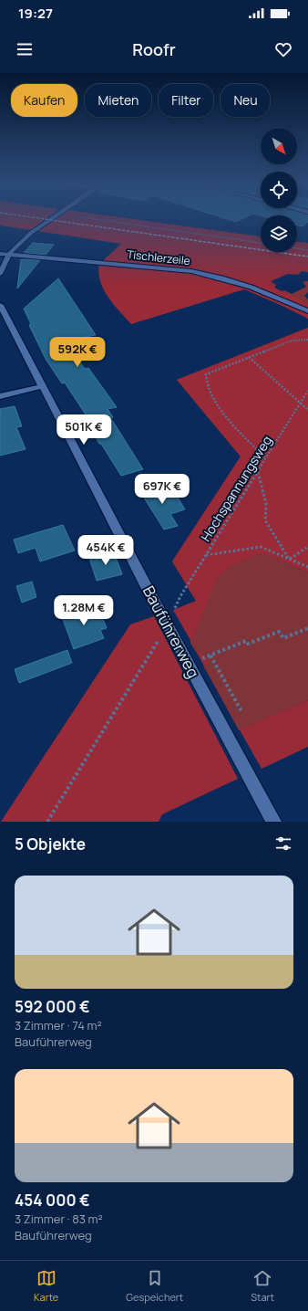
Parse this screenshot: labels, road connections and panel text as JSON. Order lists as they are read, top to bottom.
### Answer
{
  "streets": {
    "street": ["Tischlerzeile", "Bauführerweg"],
    "path": ["Hochspannungsweg"]
  },
  "north": "bottom right",
  "page": {
    "status": "19:27",
    "header": "Roofr",
    "chip": [
      "Kaufen",
      "Mieten",
      "Filter",
      "Neu"
    ],
    "price": [
      "592K €",
      "501K €",
      "697K €",
      "454K €",
      "1.28M €"
    ],
    "heading": "5 Objekte",
    "list": [
      {
        "name": "592 000 €",
        "note": "3 Zimmer · 74 m² · Bauführerweg"
      },
      {
        "name": "454 000 €",
        "note": "3 Zimmer · 83 m² · Bauführerweg"
      }
    ],
    "tabs": ["Karte", "Gespeichert", "Start"]
  }
}
